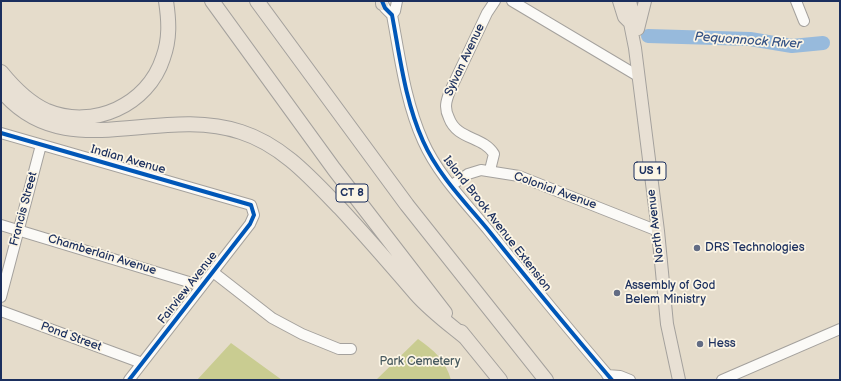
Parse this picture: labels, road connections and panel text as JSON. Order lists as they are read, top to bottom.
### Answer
{
  "streets": {
    "highway": ["CT 8"],
    "main road": ["US 1", "North Avenue"],
    "street": [
      "Sylvan Avenue",
      "Indian Avenue",
      "Colonial Avenue",
      "Francis Street",
      "Island Brook Avenue Extension",
      "Chamberlain Avenue",
      "Fairview Avenue",
      "Pond Street"
    ]
  },
  "crossings": [
    ["Sylvan Avenue", "Colonial Avenue"],
    ["Indian Avenue", "Francis Street"],
    ["Indian Avenue", "Fairview Avenue"],
    ["US 1", "North Avenue"],
    ["Colonial Avenue", "Island Brook Avenue Extension"],
    ["Colonial Avenue", "North Avenue"],
    ["Francis Street", "Chamberlain Avenue"],
    ["Chamberlain Avenue", "Fairview Avenue"],
    ["Fairview Avenue", "Pond Street"]
  ],
  "water": ["Pequonnock River"],
  "parks": ["Park Cemetery"],
  "places": ["DRS Technologies", "Assembly of God Belem Ministry", "Hess"]
}
